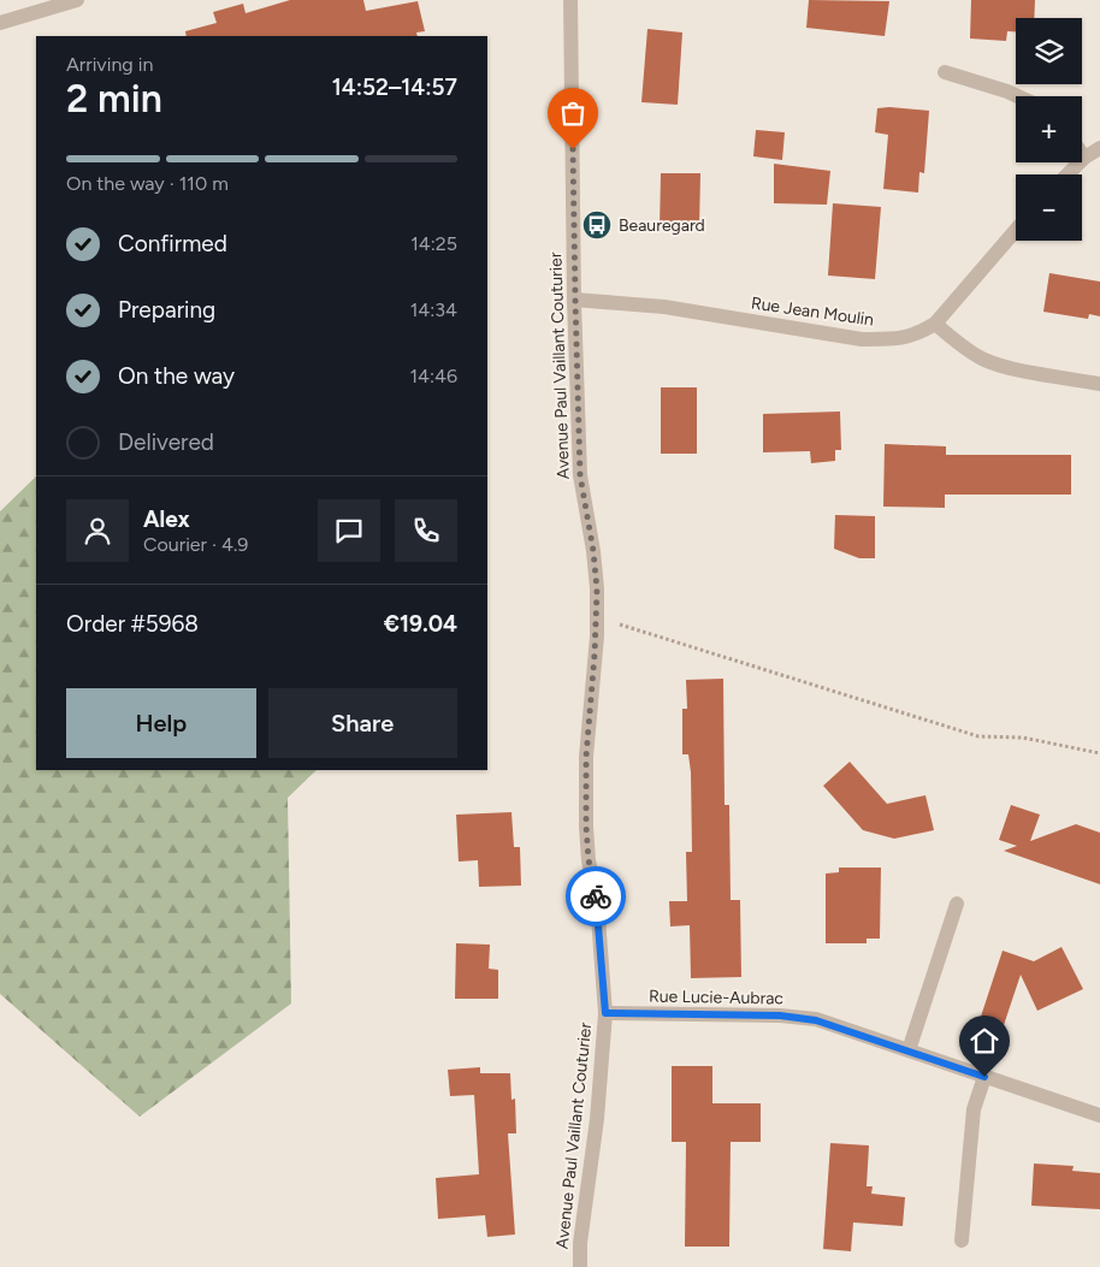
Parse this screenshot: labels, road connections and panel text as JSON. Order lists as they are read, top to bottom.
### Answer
{
  "streets": {
    "street": ["Rue Jean Moulin", "Avenue Paul Vaillant Couturier", "Rue Lucie-Aubrac"]
  },
  "crossings": [
    ["Rue Jean Moulin", "Avenue Paul Vaillant Couturier"],
    ["Avenue Paul Vaillant Couturier", "Rue Lucie-Aubrac"]
  ],
  "places": {
    "bus stop": ["Beauregard"]
  },
  "page": {
    "map_buttons": ["+", "−"],
    "heading": ["2 min", "Arriving in", "14:52–14:57"],
    "panel": [
      "Alex",
      "Courier · 4.9",
      "Order #5968",
      "€19.04"
    ],
    "bar": "On the way · 110 m",
    "list": [
      ["Confirmed", "14:25"],
      ["Preparing", "14:34"],
      ["On the way", "14:46"],
      "Delivered"
    ],
    "buttons": ["Help", "Share"]
  }
}
